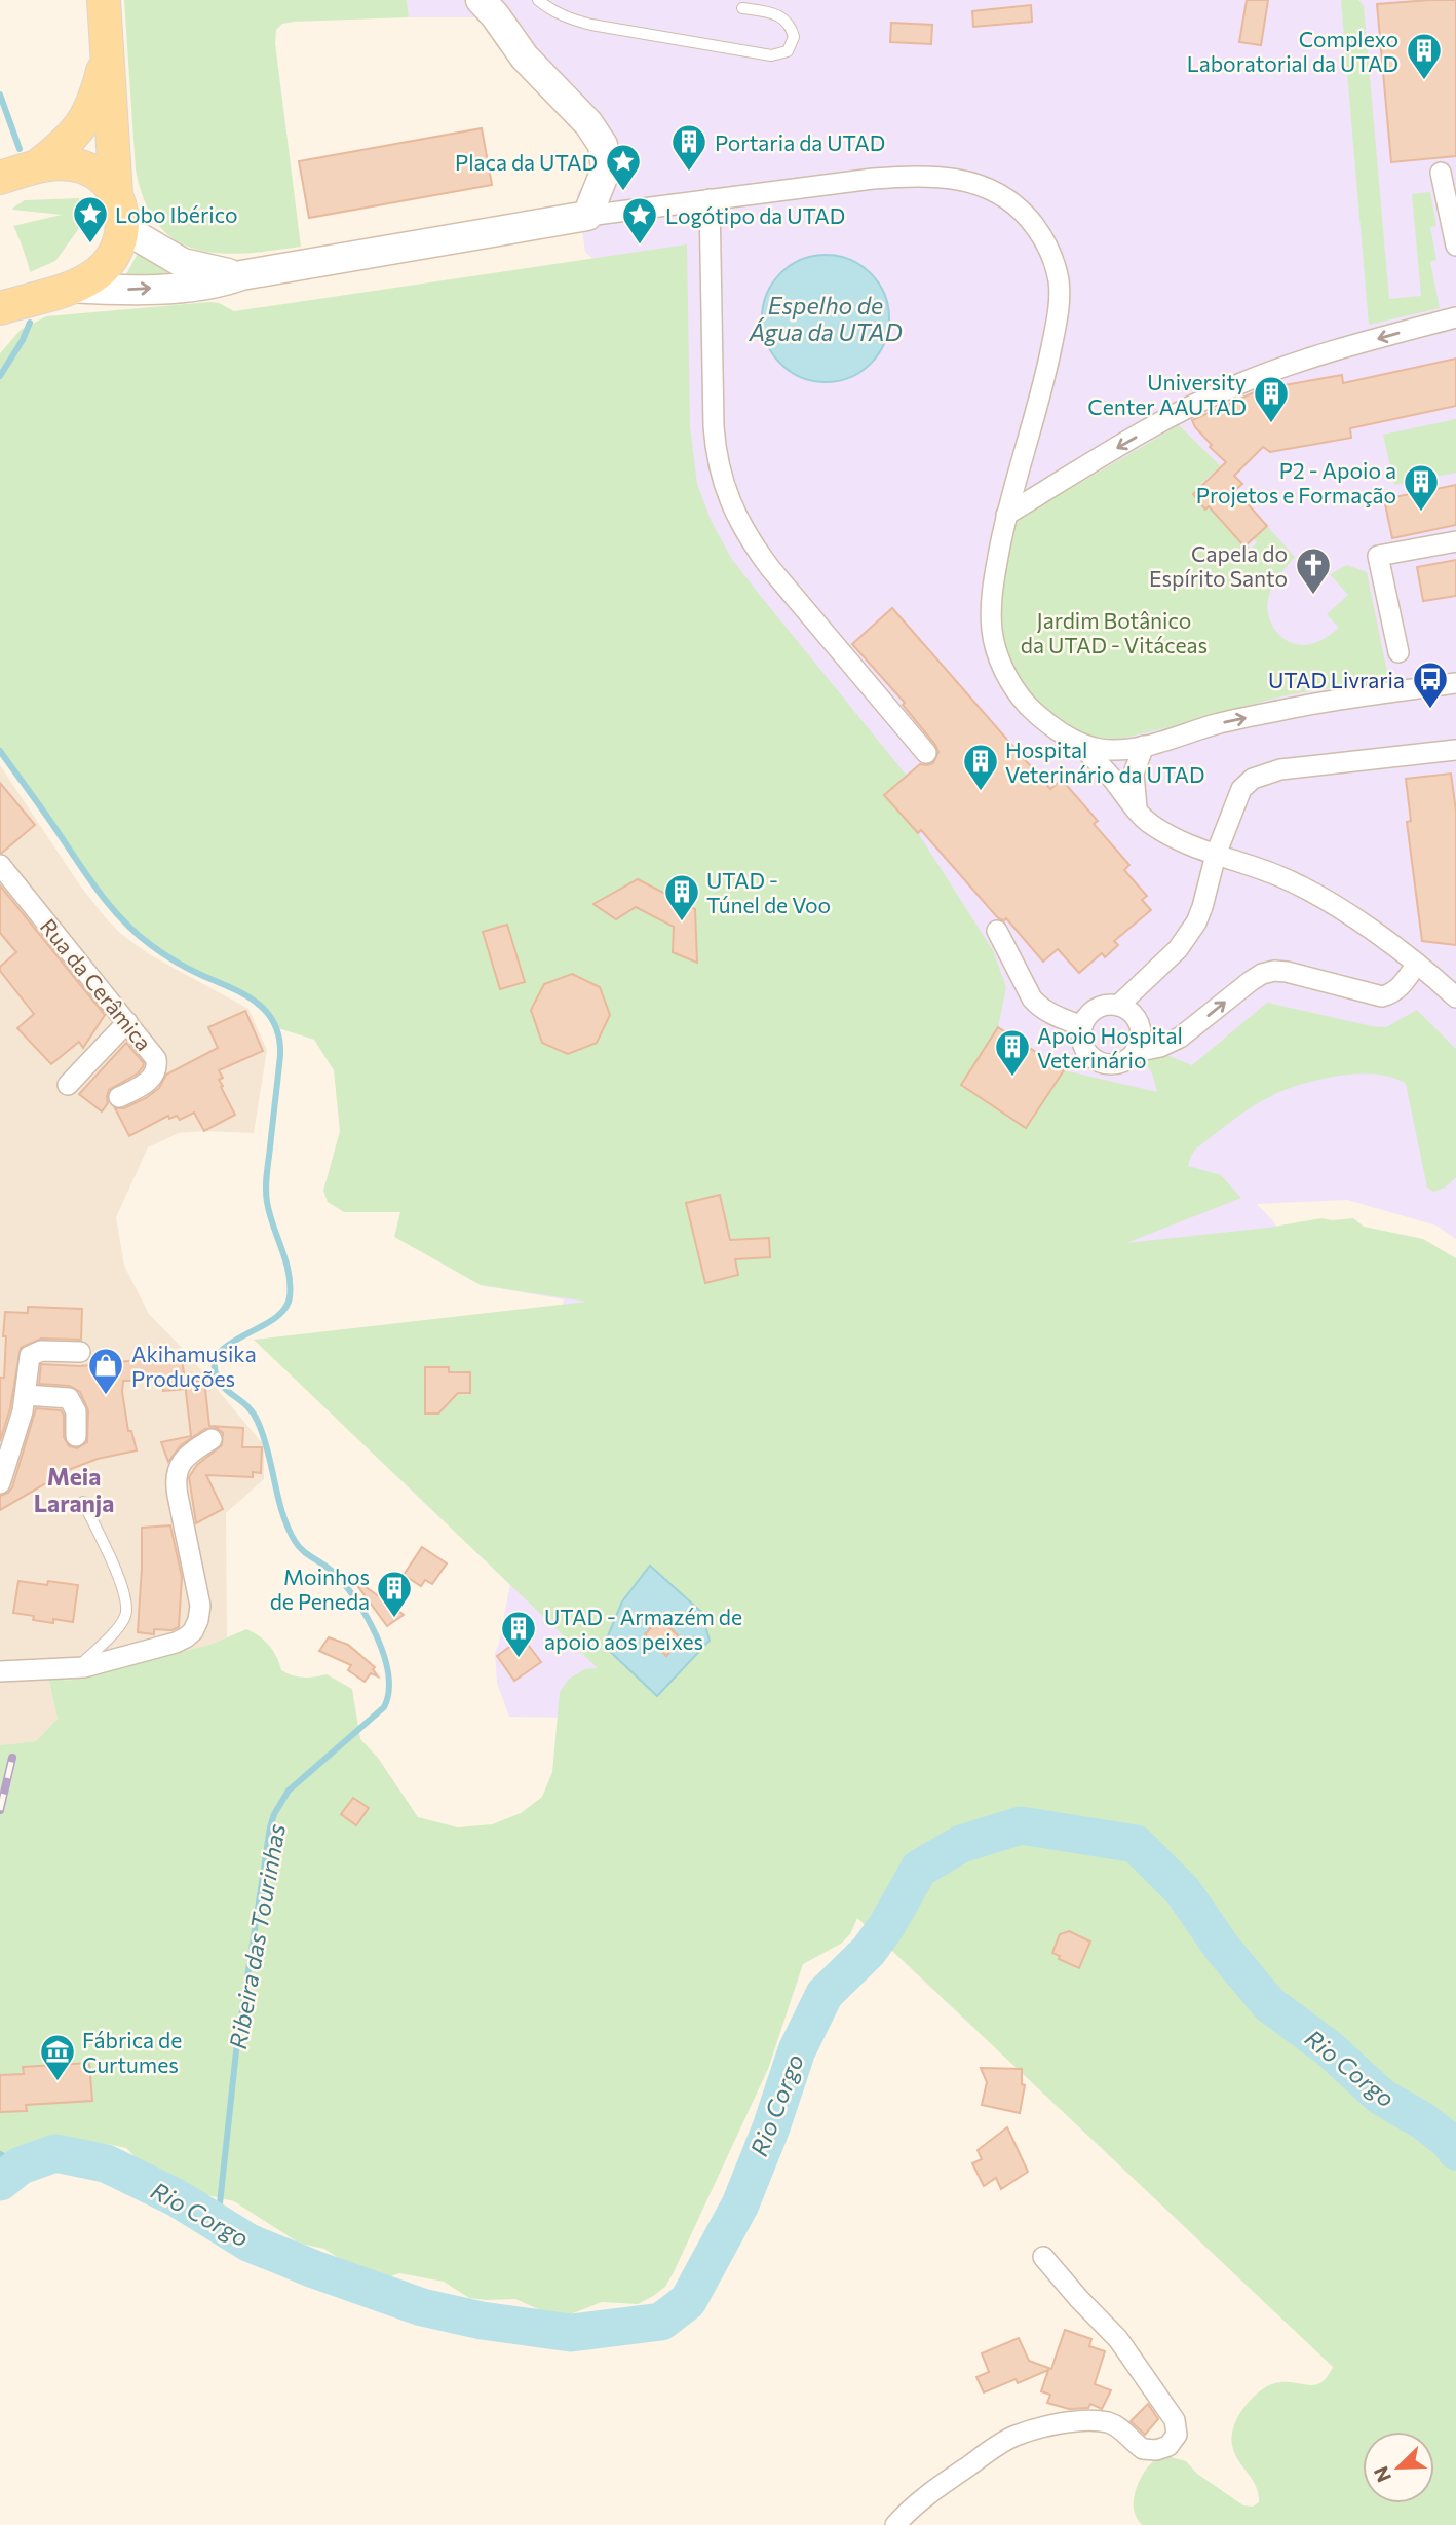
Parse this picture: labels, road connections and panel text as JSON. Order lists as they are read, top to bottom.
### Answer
{
  "streets": {
    "street": ["Rua da Cerâmica"]
  },
  "districts": ["Meia Laranja"],
  "water": ["Espelho de Água da UTAD", "Ribeira das Tourinhas", "Rio Corgo"],
  "parks": ["Jardim Botânico da UTAD - Vitáceas"],
  "places": {
    "building": [
      "Complexo Laboratorial da UTAD",
      "Portaria da UTAD",
      "University Center AAUTAD",
      "P2 - Apoio a Projetos e Formação",
      "Hospital Veterinário da UTAD",
      "UTAD - Túnel de Voo",
      "Apoio Hospital Veterinário",
      "Moinhos de Peneda",
      "UTAD - Armazém de apoio aos peixes"
    ],
    "place": ["Placa da UTAD", "Lobo Ibérico", "Logótipo da UTAD"],
    "church": ["Capela do Espírito Santo"],
    "bus stop": ["UTAD Livraria"],
    "shop": ["Akihamusika Produções"],
    "museum": ["Fábrica de Curtumes"]
  },
  "north": "bottom left"
}
